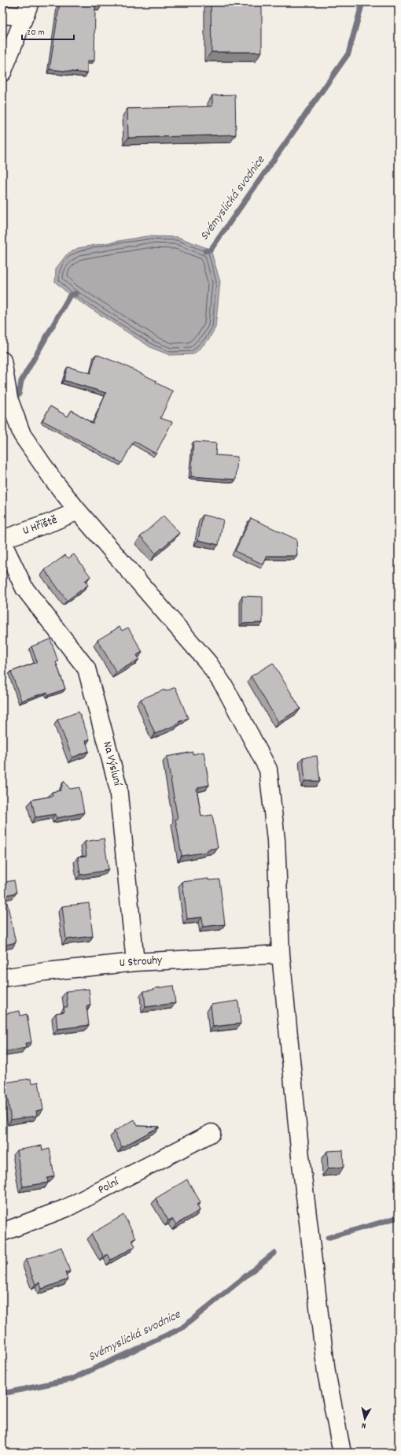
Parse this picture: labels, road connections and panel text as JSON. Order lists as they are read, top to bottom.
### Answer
{
  "streets": {
    "street": [
      "U Hřiště",
      "Na Výsluní",
      "U Strouhy",
      "Polní"
    ]
  },
  "crossings": [
    ["Na Výsluní", "U Strouhy"]
  ],
  "water": ["Svémyslická svodnice"],
  "scale_bar": "20 m",
  "north": "bottom"
}
